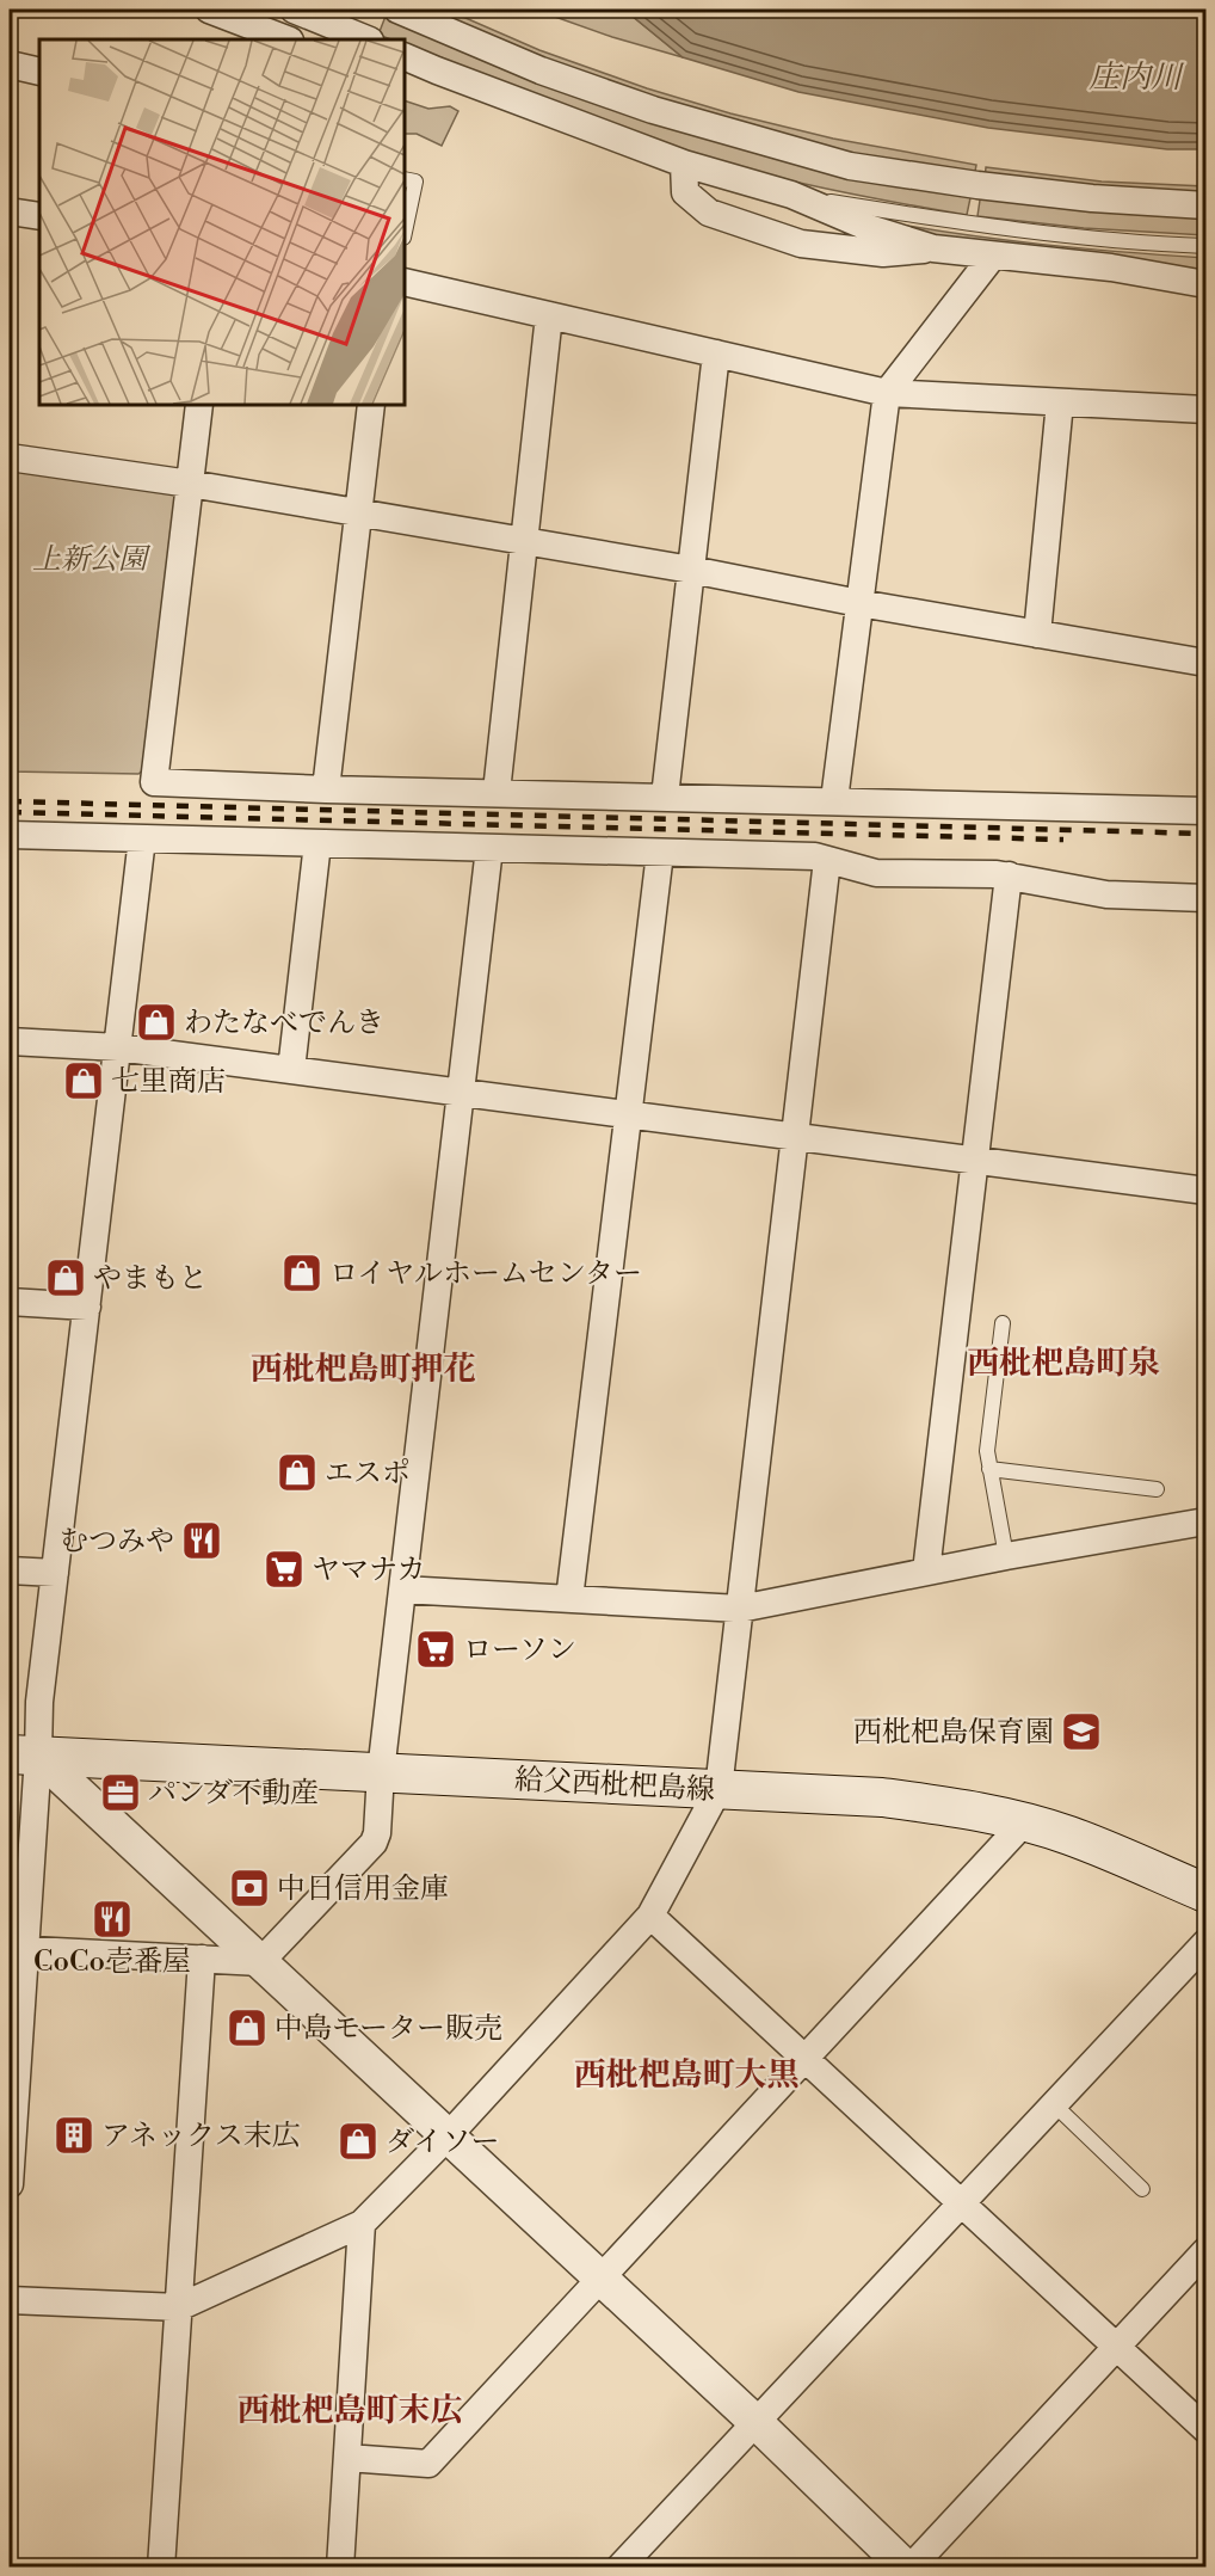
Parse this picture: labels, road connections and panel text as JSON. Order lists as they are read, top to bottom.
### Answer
{
  "streets": {
    "main road": ["給父西枇杷島線"]
  },
  "districts": [
    "西枇杷島町泉",
    "西枇杷島町押花",
    "西枇杷島町大黒",
    "西枇杷島町末広"
  ],
  "water": ["庄内川"],
  "parks": ["上新公園"],
  "places": {
    "shop": [
      "わたなべでんき",
      "七里商店",
      "ロイヤルホームセンター",
      "やまもと",
      "エスポ",
      "中島モーター販売",
      "ダイソー"
    ],
    "restaurant": ["むつみや", "CoCo壱番屋"],
    "supermarket": ["ヤマナカ", "ローソン"],
    "school or university": ["西枇杷島保育園"],
    "office": ["パンダ不動産"],
    "bank": ["中日信用金庫"],
    "building": ["アネックス末広"]
  }
}
